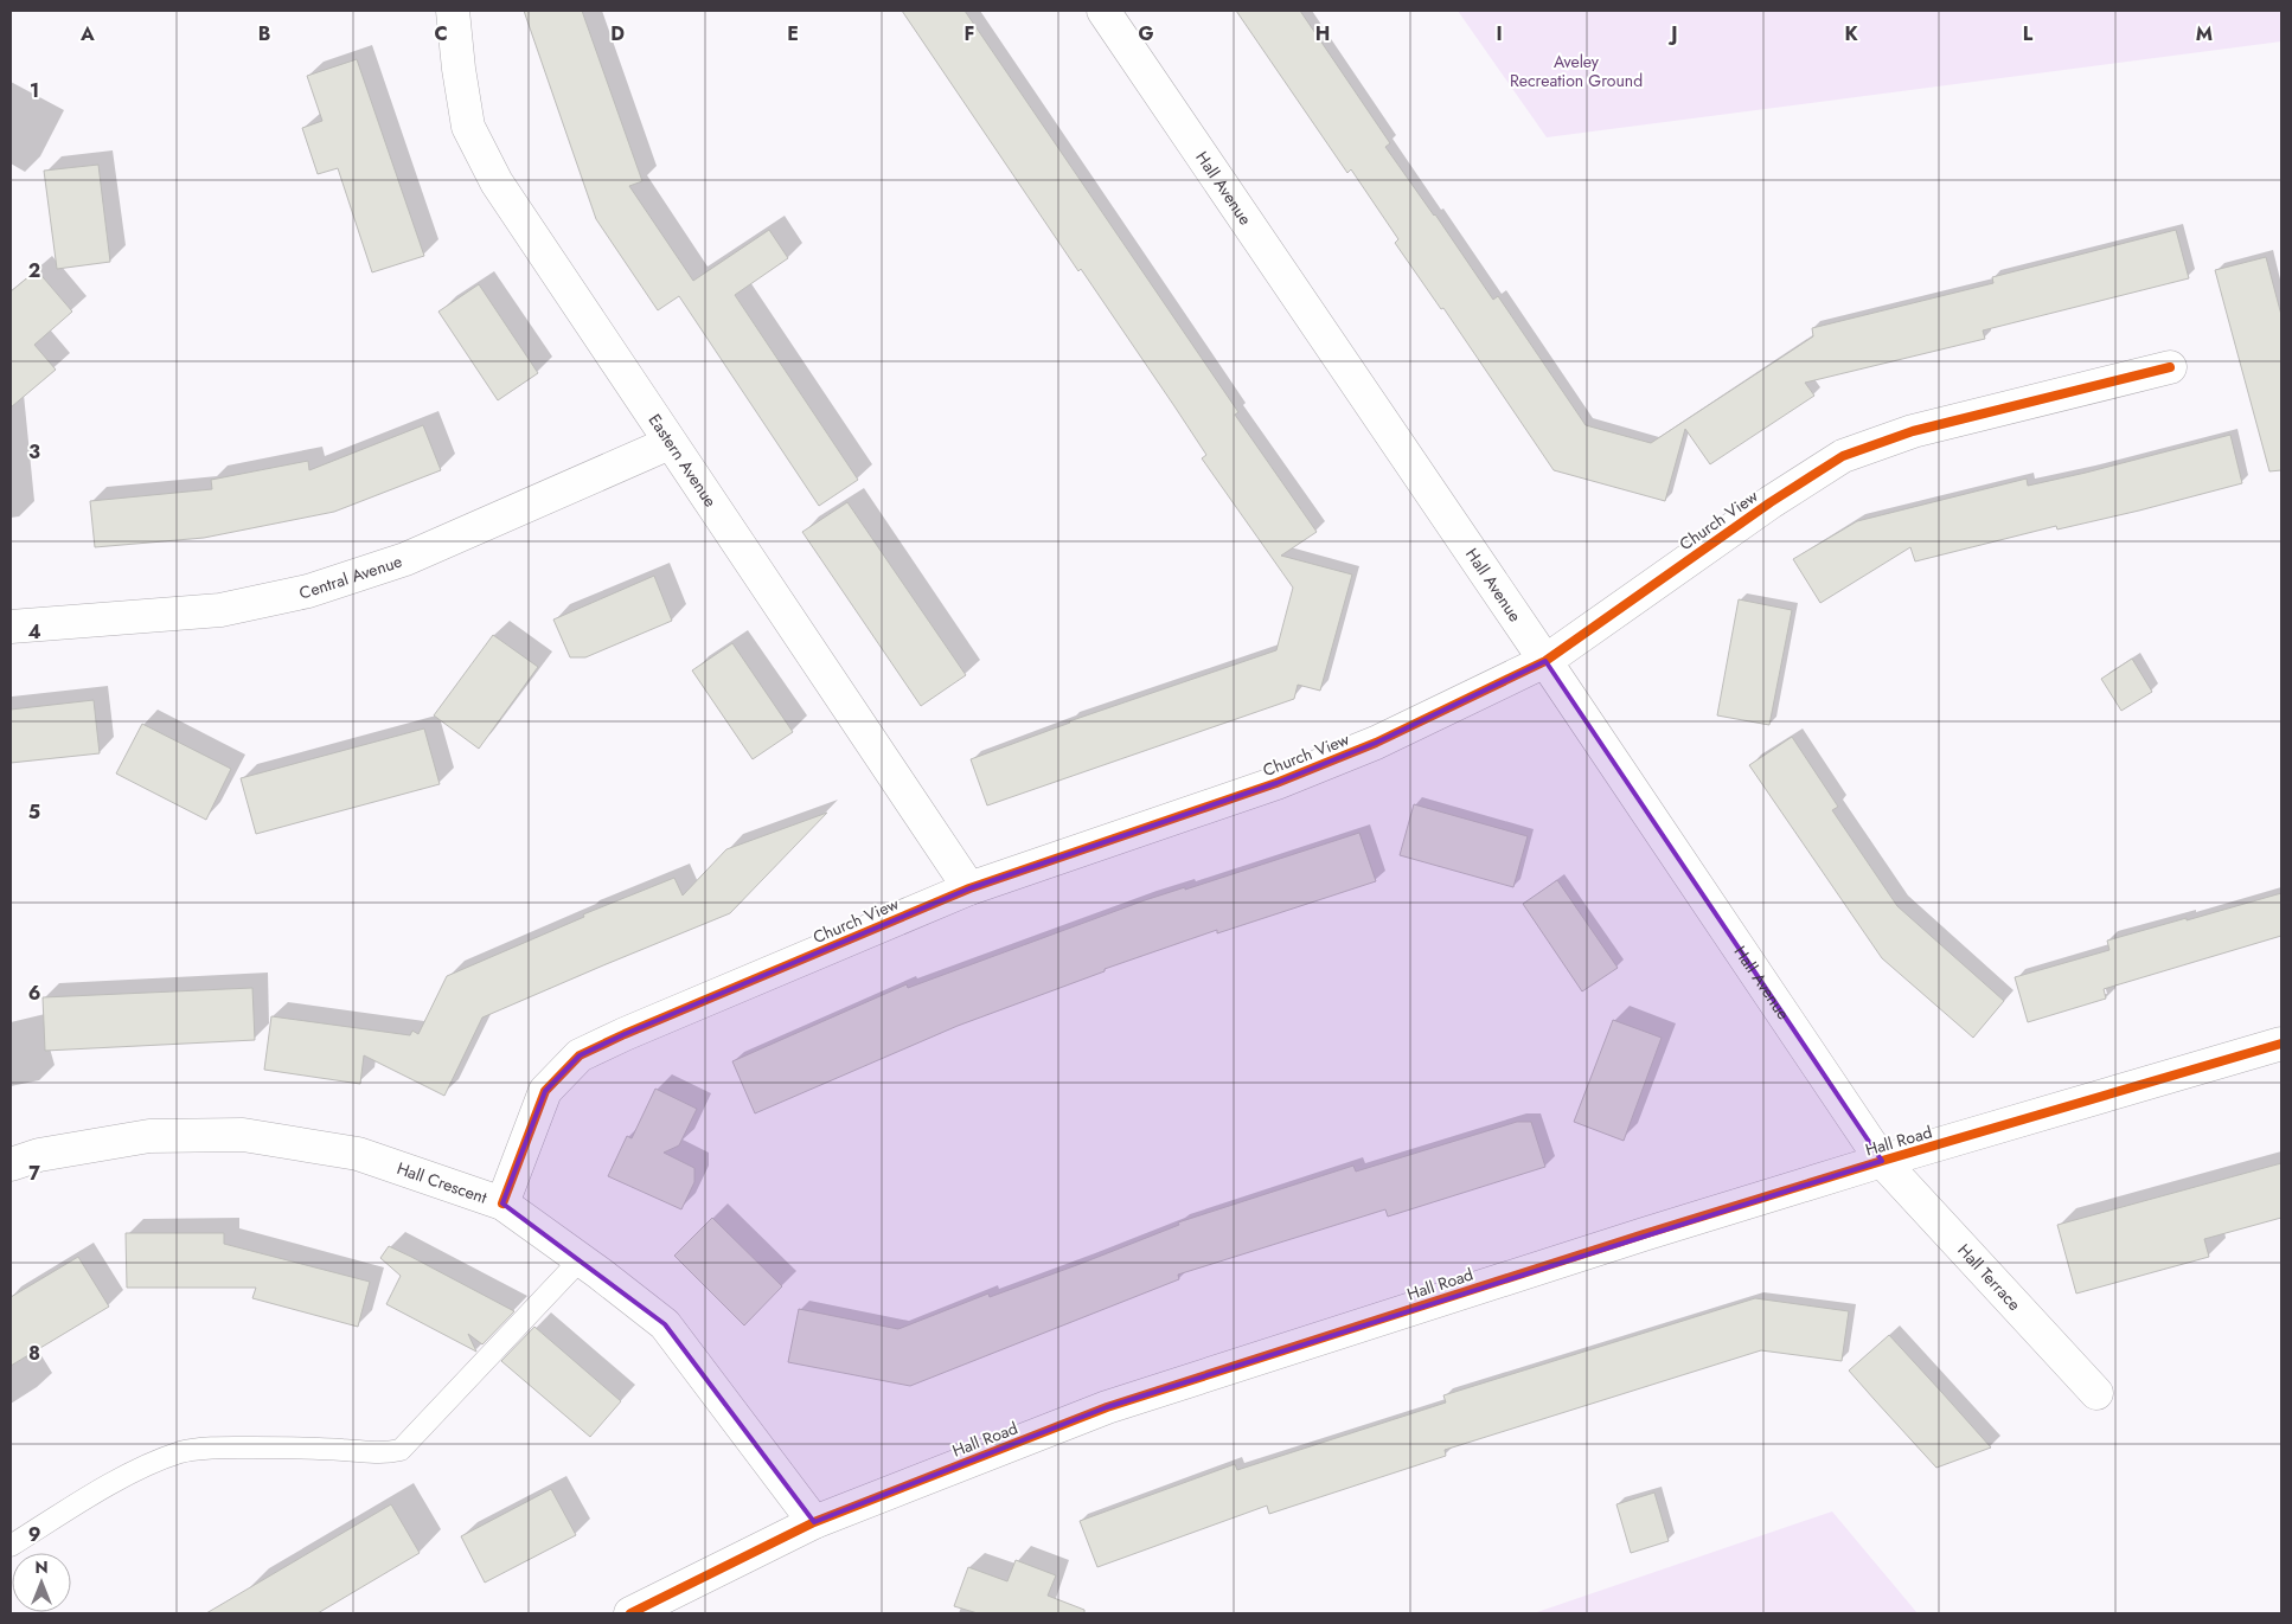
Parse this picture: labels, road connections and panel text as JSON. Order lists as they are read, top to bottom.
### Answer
{
  "streets": {
    "street": [
      "Hall Avenue",
      "Eastern Avenue",
      "Church View",
      "Central Avenue",
      "Hall Road",
      "Hall Crescent",
      "Hall Terrace"
    ]
  },
  "crossings": [
    ["Hall Avenue", "Church View"],
    ["Hall Avenue", "Hall Road"],
    ["Hall Avenue", "Hall Terrace"],
    ["Eastern Avenue", "Church View"],
    ["Eastern Avenue", "Central Avenue"],
    ["Church View", "Hall Crescent"],
    ["Hall Road", "Hall Crescent"],
    ["Hall Road", "Hall Terrace"]
  ],
  "parks": ["Aveley Recreation Ground"],
  "north": "top",
  "grid": {
    "columns": [
      "A",
      "B",
      "C",
      "D",
      "E",
      "F",
      "G",
      "H",
      "I",
      "J",
      "K",
      "L",
      "M"
    ],
    "rows": [
      "1",
      "2",
      "3",
      "4",
      "5",
      "6",
      "7",
      "8",
      "9"
    ]
  }
}
